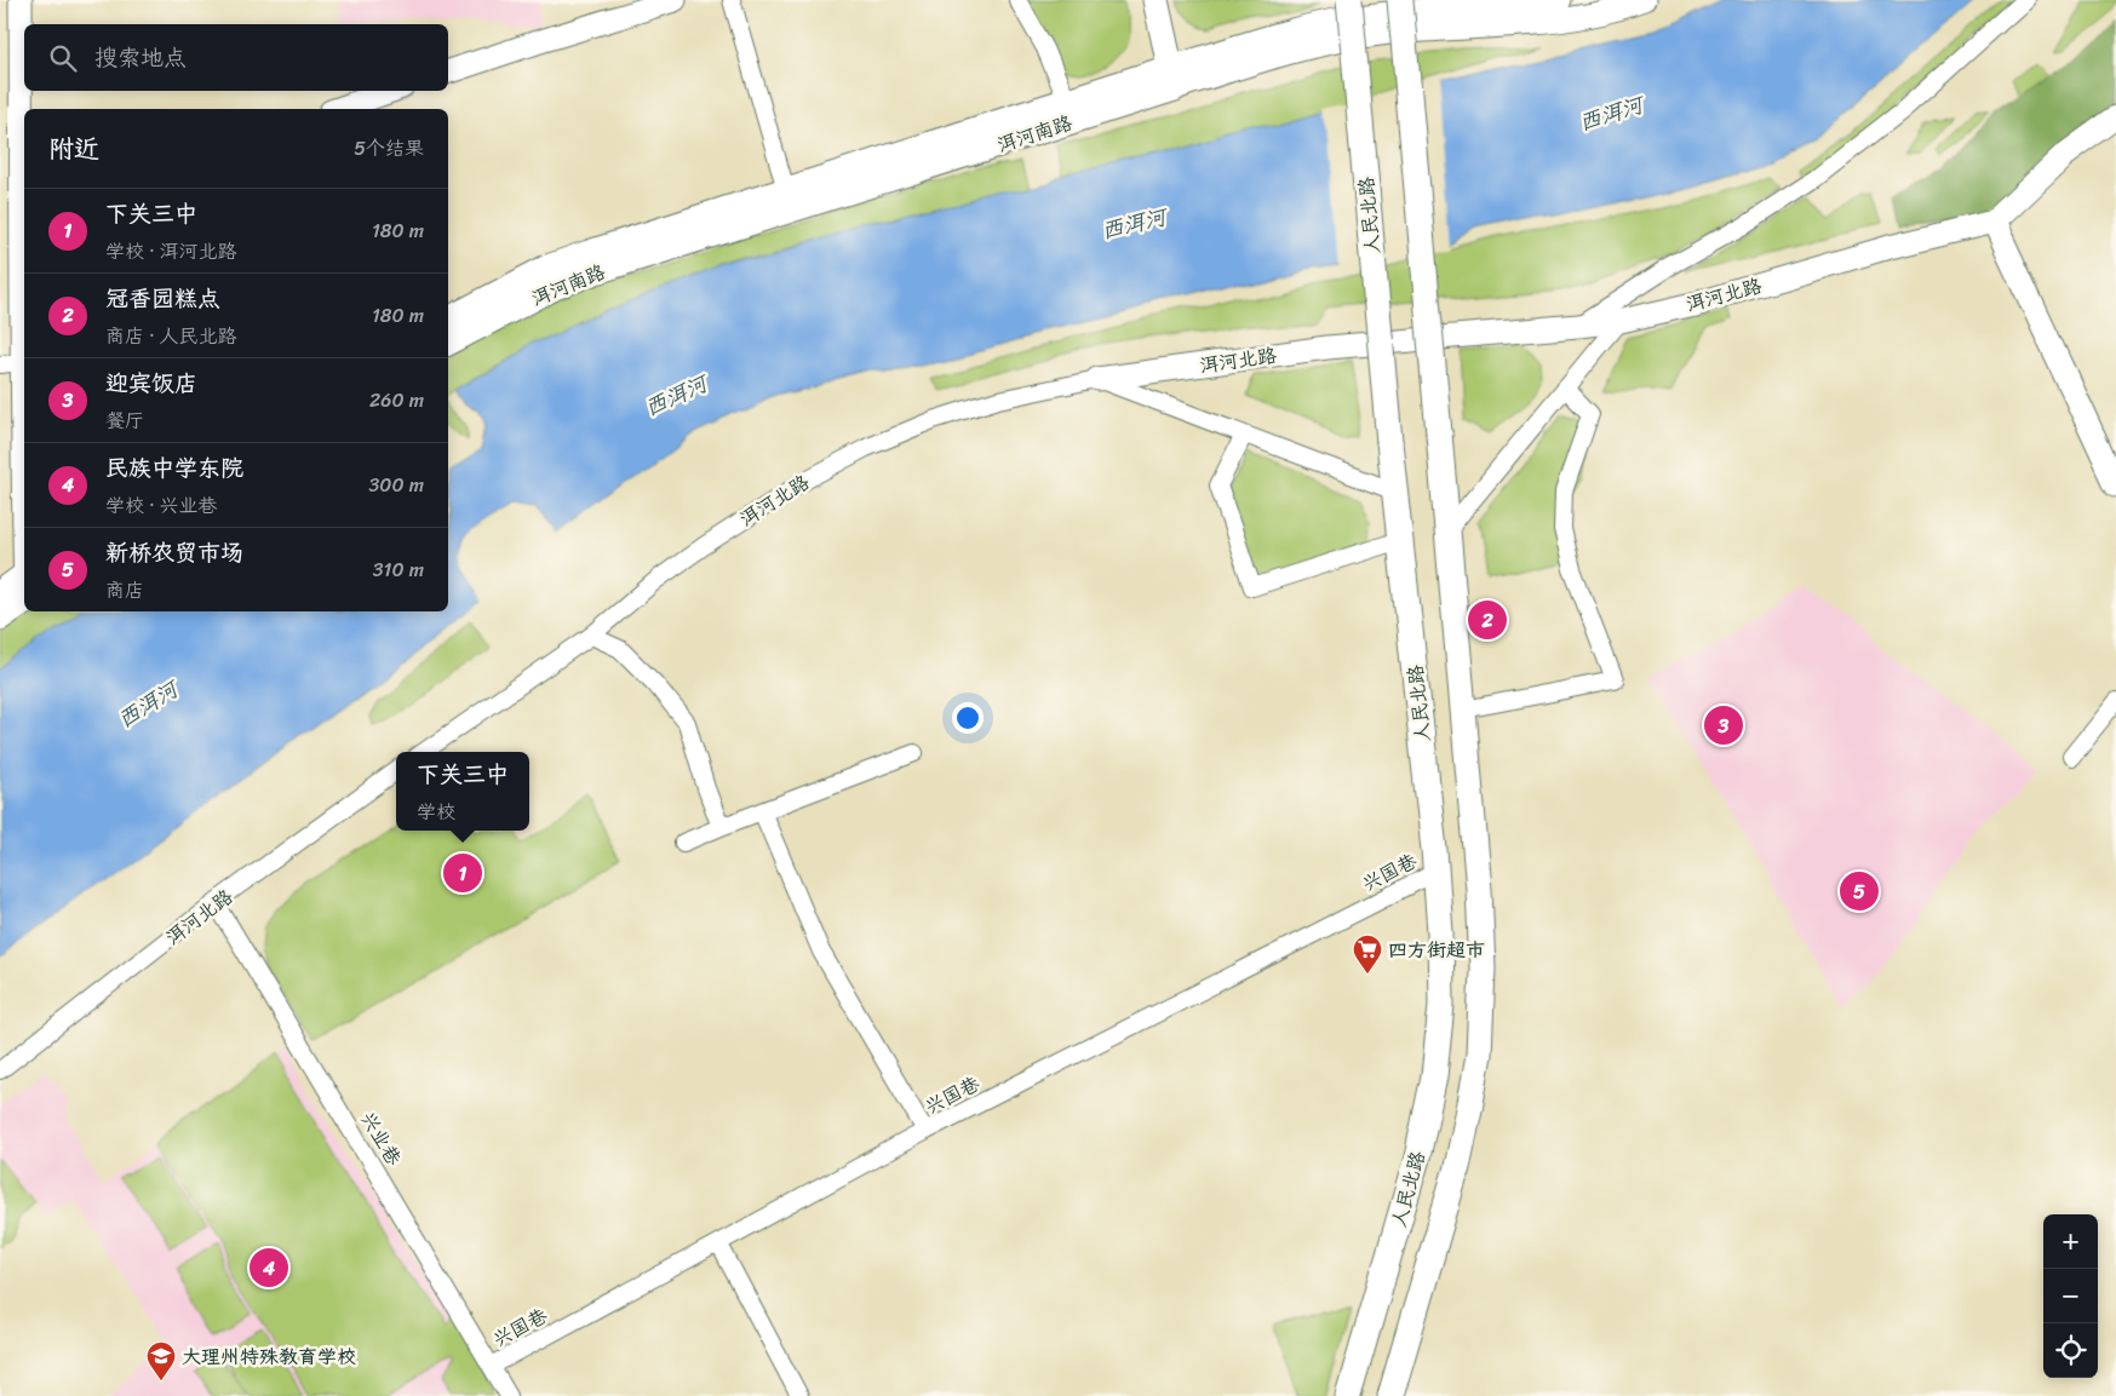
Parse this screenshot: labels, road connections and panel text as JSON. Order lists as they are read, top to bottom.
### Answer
{
  "streets": {
    "main road": ["洱河南路", "人民北路"],
    "street": ["洱河北路", "兴国巷", "兴业巷"]
  },
  "crossings": [
    ["人民北路", "兴国巷"],
    ["洱河北路", "兴业巷"],
    ["兴国巷", "兴业巷"]
  ],
  "water": ["西洱河"],
  "places": {
    "supermarket": ["四方街超市"],
    "school or university": ["大理州特殊教育学校"]
  },
  "page": {
    "search": "搜索地点",
    "heading": ["附近", "5个结果"],
    "list": [
      {
        "mark": "1",
        "name": "下关三中",
        "note": "学校 · 洱河北路",
        "value": "180 m"
      },
      {
        "mark": "2",
        "name": "冠香园糕点",
        "note": "商店 · 人民北路",
        "value": "180 m"
      },
      {
        "mark": "3",
        "name": "迎宾饭店",
        "note": "餐厅",
        "value": "260 m"
      },
      {
        "mark": "4",
        "name": "民族中学东院",
        "note": "学校 · 兴业巷",
        "value": "300 m"
      },
      {
        "mark": "5",
        "name": "新桥农贸市场",
        "note": "商店",
        "value": "310 m"
      }
    ],
    "pins": [
      "2",
      "3",
      "1",
      "5",
      "4"
    ],
    "popup": ["下关三中", "学校"],
    "map_buttons": ["+", "−"]
  }
}
